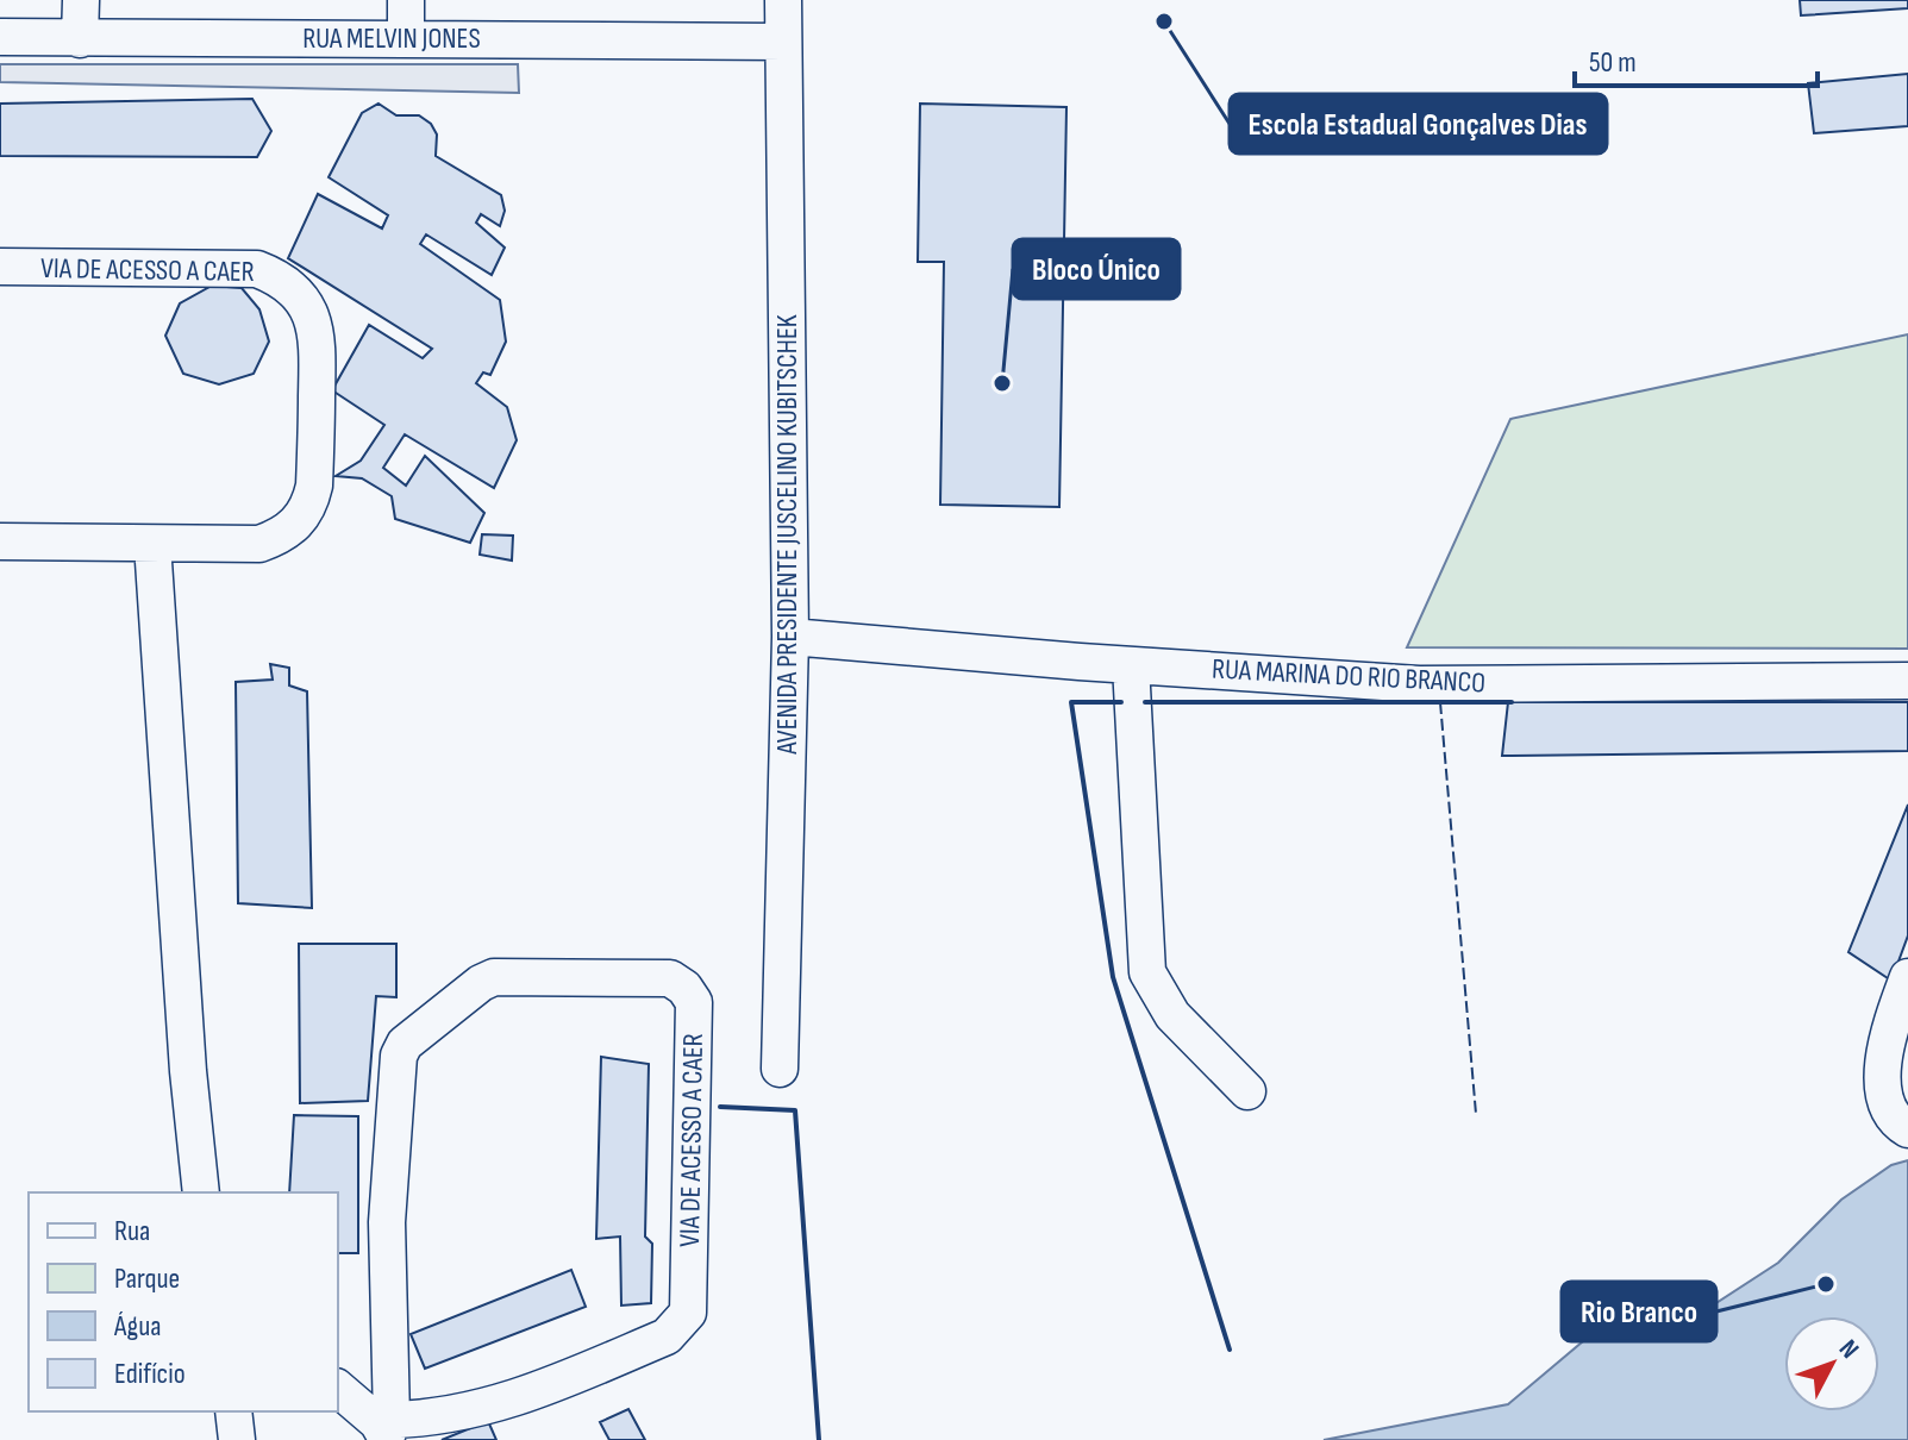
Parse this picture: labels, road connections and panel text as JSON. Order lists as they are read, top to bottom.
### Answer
{
  "streets": {
    "street": [
      "RUA MELVIN JONES",
      "VIA DE ACESSO A CAER",
      "AVENIDA PRESIDENTE JUSCELINO KUBITSCHEK",
      "RUA MARINA DO RIO BRANCO"
    ]
  },
  "crossings": [
    ["RUA MELVIN JONES", "AVENIDA PRESIDENTE JUSCELINO KUBITSCHEK"],
    ["AVENIDA PRESIDENTE JUSCELINO KUBITSCHEK", "RUA MARINA DO RIO BRANCO"]
  ],
  "places": ["Escola Estadual Gonçalves Dias", "Bloco Único", "Rio Branco"],
  "legend": [
    "Rua",
    "Parque",
    "Água",
    "Edifício"
  ],
  "scale_bar": "50 m",
  "north": "top right"
}
